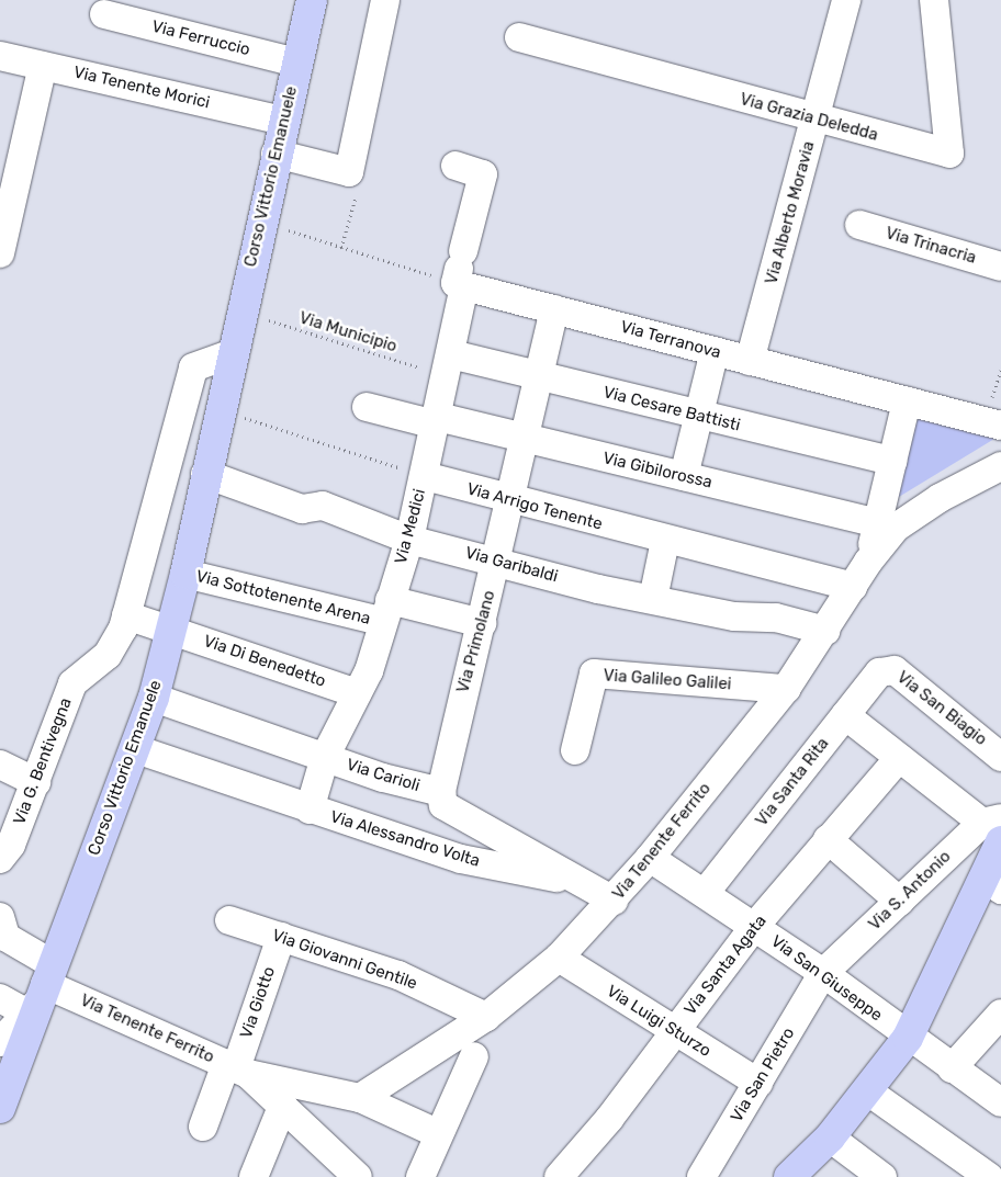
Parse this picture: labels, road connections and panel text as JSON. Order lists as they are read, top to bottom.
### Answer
{
  "streets": {
    "main road": ["Corso Vittorio Emanuele"],
    "street": [
      "Via Ferruccio",
      "Via Tenente Morici",
      "Via Grazia Deledda",
      "Via Alberto Moravia",
      "Via Trinacria",
      "Via Terranova",
      "Via Cesare Battisti",
      "Via Gibilorossa",
      "Via Arrigo Tenente",
      "Via Medici",
      "Via Garibaldi",
      "Via Sottotenente Arena",
      "Via Primolano",
      "Via Di Benedetto",
      "Via Galileo Galilei",
      "Via San Biagio",
      "Via G. Bentivegna",
      "Via Carioli",
      "Via Santa Rita",
      "Via Alessandro Volta",
      "Via Tenente Ferrito",
      "Via S. Antonio",
      "Via Giovanni Gentile",
      "Via Santa Agata",
      "Via San Giuseppe",
      "Via Giotto",
      "Via Luigi Sturzo",
      "Via San Pietro"
    ],
    "path": ["Via Municipio"]
  },
  "crossings": [
    ["Via Ferruccio", "Corso Vittorio Emanuele"],
    ["Via Tenente Morici", "Corso Vittorio Emanuele"],
    ["Via Grazia Deledda", "Via Alberto Moravia"],
    ["Corso Vittorio Emanuele", "Via Municipio"],
    ["Corso Vittorio Emanuele", "Via Garibaldi"],
    ["Corso Vittorio Emanuele", "Via Sottotenente Arena"],
    ["Corso Vittorio Emanuele", "Via Di Benedetto"],
    ["Corso Vittorio Emanuele", "Via Carioli"],
    ["Corso Vittorio Emanuele", "Via Alessandro Volta"],
    ["Corso Vittorio Emanuele", "Via Tenente Ferrito"],
    ["Via Alberto Moravia", "Via Terranova"],
    ["Via Municipio", "Via Cesare Battisti"],
    ["Via Municipio", "Via Medici"],
    ["Via Terranova", "Via Medici"],
    ["Via Terranova", "Via Primolano"],
    ["Via Cesare Battisti", "Via Medici"],
    ["Via Cesare Battisti", "Via Primolano"],
    ["Via Gibilorossa", "Via Medici"],
    ["Via Gibilorossa", "Via Primolano"],
    ["Via Gibilorossa", "Via Tenente Ferrito"],
    ["Via Arrigo Tenente", "Via Medici"],
    ["Via Arrigo Tenente", "Via Primolano"],
    ["Via Arrigo Tenente", "Via Tenente Ferrito"],
    ["Via Medici", "Via Garibaldi"],
    ["Via Medici", "Via Sottotenente Arena"],
    ["Via Medici", "Via Di Benedetto"],
    ["Via Medici", "Via Carioli"],
    ["Via Medici", "Via Alessandro Volta"],
    ["Via Garibaldi", "Via Primolano"],
    ["Via Garibaldi", "Via Tenente Ferrito"],
    ["Via Sottotenente Arena", "Via Primolano"],
    ["Via Primolano", "Via Carioli"],
    ["Via Di Benedetto", "Via G. Bentivegna"],
    ["Via Galileo Galilei", "Via Tenente Ferrito"],
    ["Via San Biagio", "Via Santa Rita"],
    ["Via Santa Rita", "Via San Giuseppe"],
    ["Via Tenente Ferrito", "Via Giovanni Gentile"],
    ["Via Tenente Ferrito", "Via San Giuseppe"],
    ["Via Tenente Ferrito", "Via Giotto"],
    ["Via Tenente Ferrito", "Via Luigi Sturzo"],
    ["Via S. Antonio", "Via San Giuseppe"],
    ["Via S. Antonio", "Via San Pietro"],
    ["Via Giovanni Gentile", "Via Giotto"],
    ["Via Santa Agata", "Via San Giuseppe"],
    ["Via Santa Agata", "Via Luigi Sturzo"],
    ["Via San Giuseppe", "Via San Pietro"],
    ["Via Luigi Sturzo", "Via San Pietro"]
  ]
}
